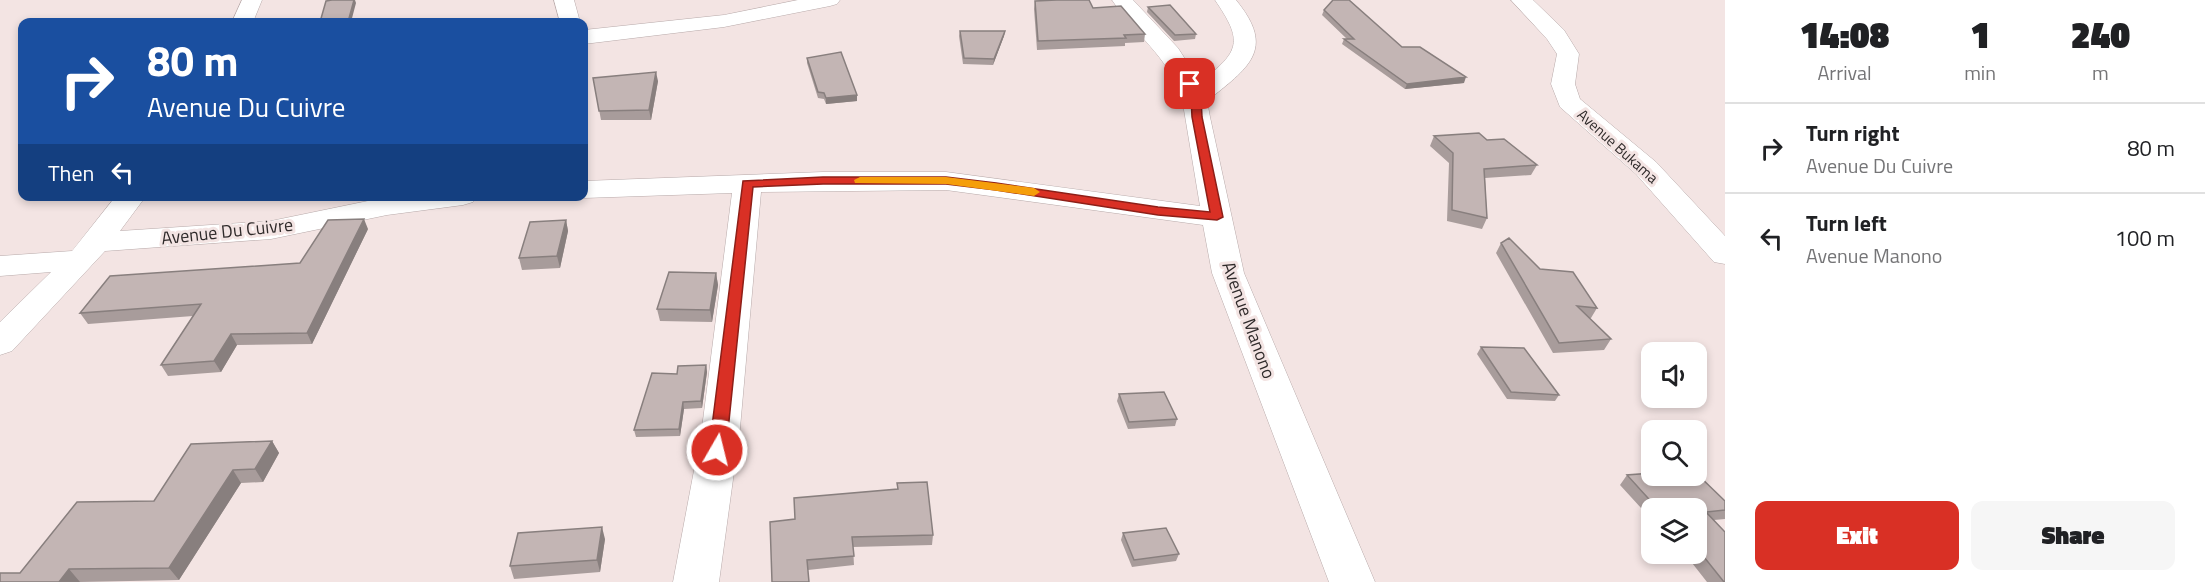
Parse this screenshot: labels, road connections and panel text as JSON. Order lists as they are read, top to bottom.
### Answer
{
  "streets": {
    "street": ["Avenue Bukama", "Avenue Du Cuivre", "Avenue Manono"]
  },
  "page": {
    "eta": [
      "14:08",
      "Arrival",
      "1",
      "min",
      "240",
      "m"
    ],
    "turn": ["80 m", "Avenue Du Cuivre"],
    "list": [
      {
        "name": "Turn right",
        "note": "Avenue Du Cuivre",
        "value": "80 m"
      },
      {
        "name": "Turn left",
        "note": "Avenue Manono",
        "value": "100 m"
      }
    ],
    "then": "Then",
    "buttons": ["Exit", "Share"]
  }
}
